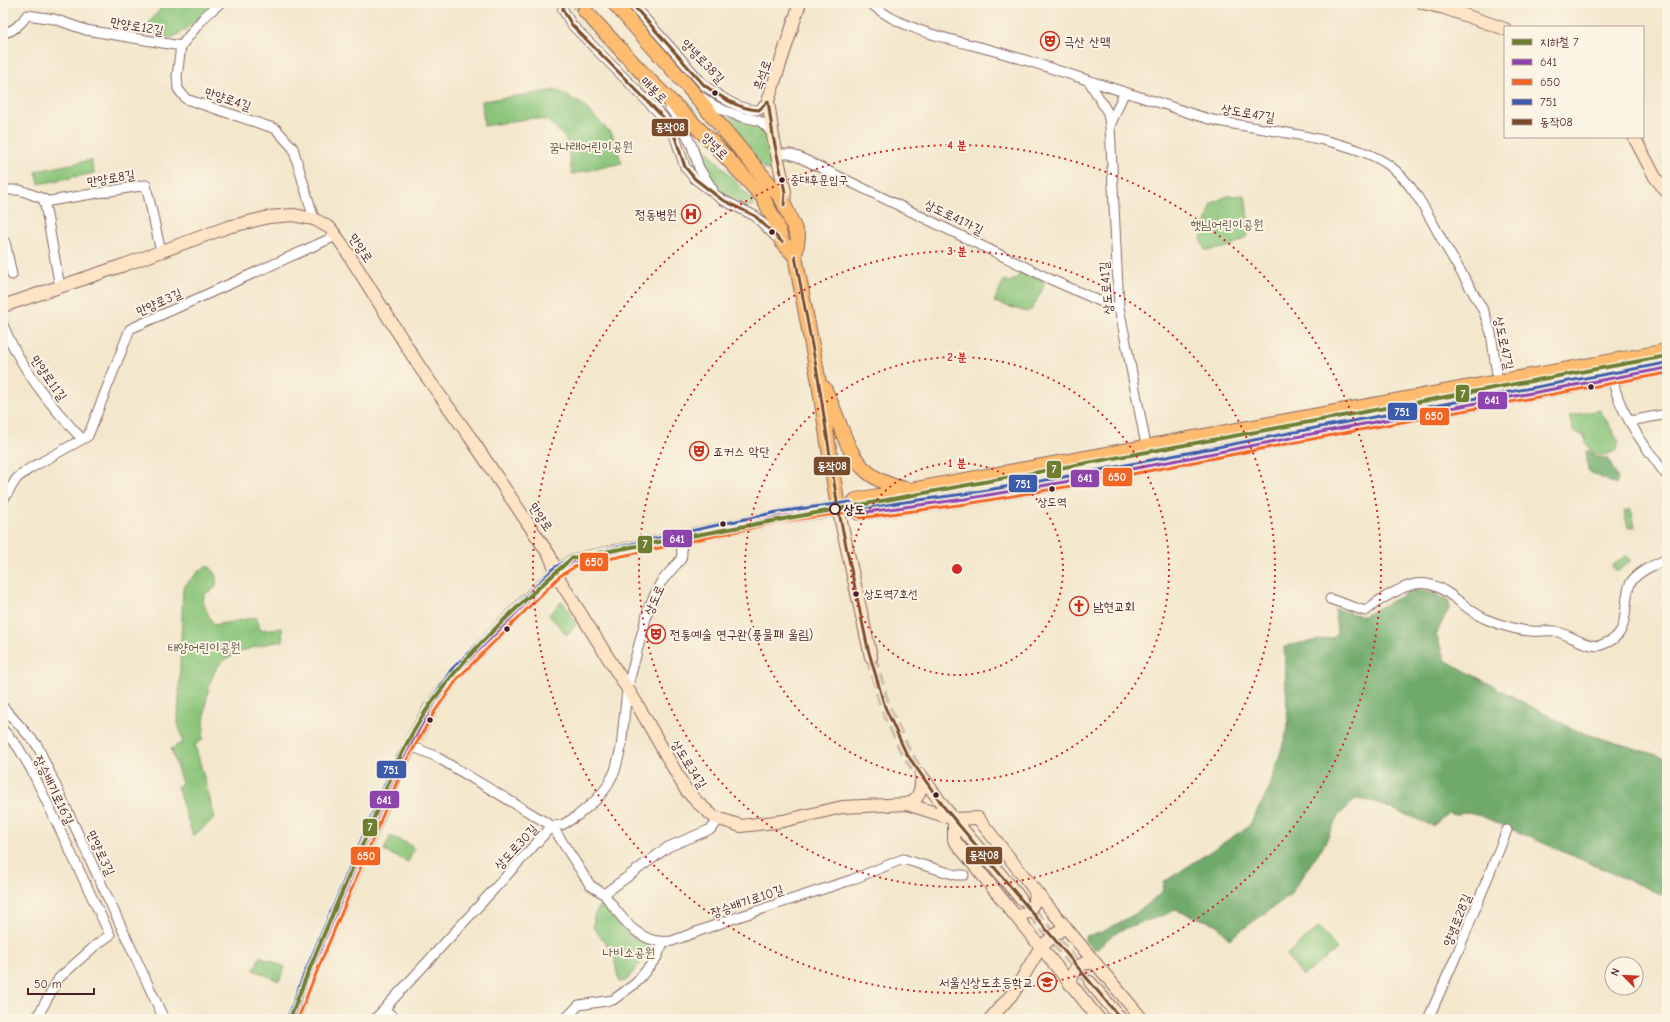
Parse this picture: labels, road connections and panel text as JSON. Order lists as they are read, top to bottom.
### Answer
{
  "streets": {
    "main road": ["양녕로"],
    "street": [
      "만양로12길",
      "양녕로38길",
      "흑석로",
      "매봉로",
      "만양로4길",
      "상도로47길",
      "만양로8길",
      "상도로41가길",
      "만양로",
      "상도로41길",
      "만양로3길",
      "만양로11길",
      "상도로",
      "상도로34길",
      "장승배기로16길",
      "상도로30길",
      "장승배기로10길",
      "양녕로28길"
    ]
  },
  "crossings": [
    ["만양로12길", "만양로4길"],
    ["흑석로", "양녕로"],
    ["흑석로", "상도로41가길"],
    ["매봉로", "양녕로"],
    ["만양로4길", "만양로"],
    ["상도로47길", "상도로41길"],
    ["만양로8길", "만양로"],
    ["상도로41가길", "상도로41길"],
    ["만양로", "만양로3길"],
    ["만양로", "상도로34길"],
    ["만양로3길", "만양로11길"],
    ["상도로", "상도로34길"],
    ["상도로", "상도로30길"],
    ["상도로34길", "상도로30길"]
  ],
  "parks": [
    "꿈나래어린이공원",
    "햇님어린이공원",
    "태양어린이공원",
    "나비소공원"
  ],
  "places": {
    "theatre": ["극산 산맥", "죠커스 악단", "전통예술 연구완(풍물패 울림)"],
    "other": [
      "중대후문입구",
      "상도역",
      "상도",
      "상도역7호선"
    ],
    "hospital": ["정동병원"],
    "church": ["남현교회"],
    "school or university": ["서울신상도초등학교"]
  },
  "lines": [
    "transit line 동작08",
    "metro line 7",
    "transit line 751",
    "transit line 641",
    "transit line 650"
  ],
  "legend": [
    "지하철 7",
    "641",
    "650",
    "751",
    "동작08"
  ],
  "scale_bar": "50 m",
  "north": "top left",
  "rings": [
    "4 분",
    "3 분",
    "2 분",
    "1 분"
  ]
}
